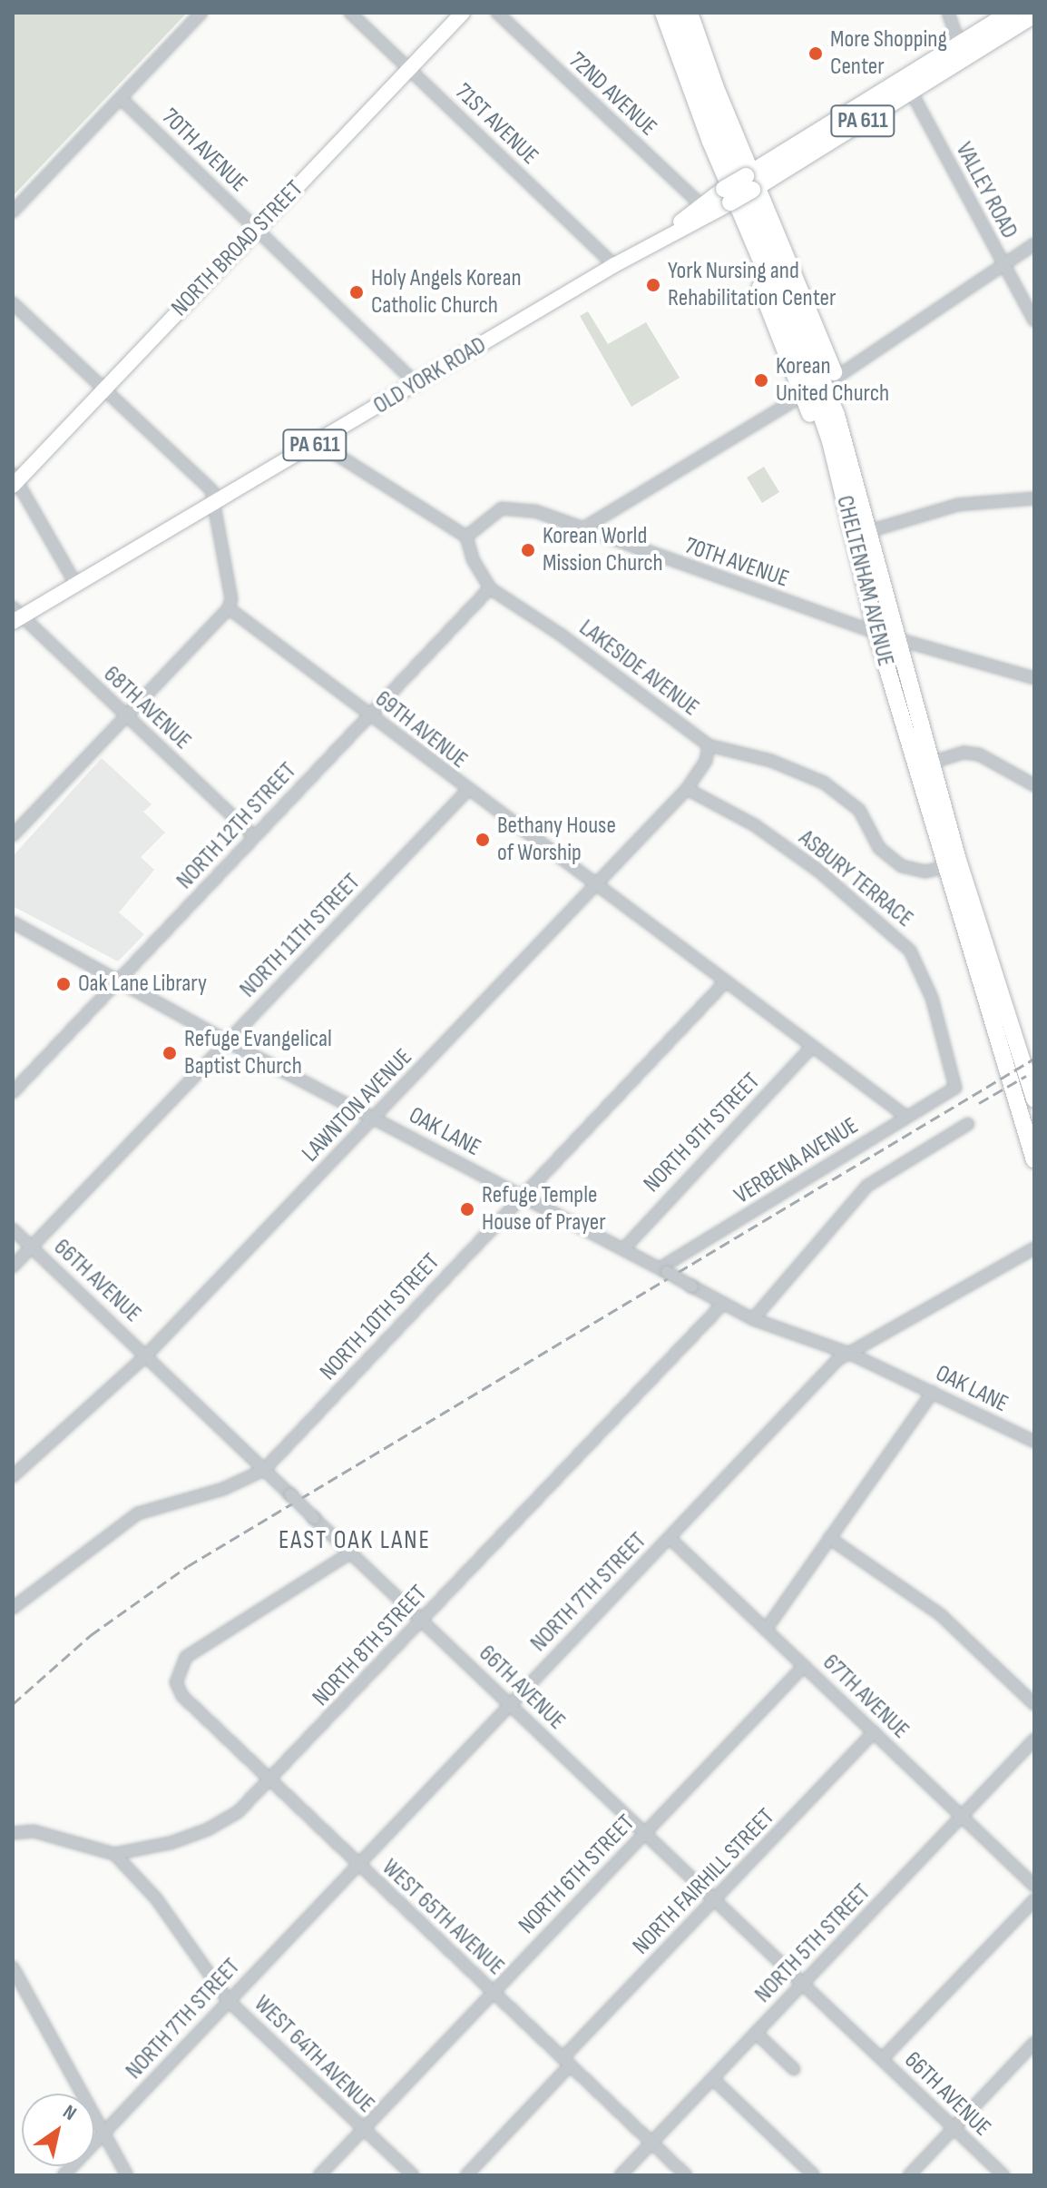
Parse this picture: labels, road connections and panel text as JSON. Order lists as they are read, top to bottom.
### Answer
{
  "streets": {
    "highway": ["PA 611", "OLD YORK ROAD", "CHELTENHAM AVENUE"],
    "main road": ["NORTH BROAD STREET"],
    "street": [
      "72ND AVENUE",
      "71ST AVENUE",
      "70TH AVENUE",
      "VALLEY ROAD",
      "LAKESIDE AVENUE",
      "68TH AVENUE",
      "69TH AVENUE",
      "NORTH 12TH STREET",
      "ASBURY TERRACE",
      "NORTH 11TH STREET",
      "LAWNTON AVENUE",
      "OAK LANE",
      "NORTH 9TH STREET",
      "VERBENA AVENUE",
      "66TH AVENUE",
      "NORTH 10TH STREET",
      "NORTH 7TH STREET",
      "NORTH 8TH STREET",
      "67TH AVENUE",
      "NORTH 6TH STREET",
      "NORTH FAIRHILL STREET",
      "WEST 65TH AVENUE",
      "NORTH 5TH STREET",
      "WEST 64TH AVENUE"
    ]
  },
  "crossings": [
    ["72ND AVENUE", "OLD YORK ROAD"],
    ["71ST AVENUE", "NORTH BROAD STREET"],
    ["71ST AVENUE", "OLD YORK ROAD"],
    ["70TH AVENUE", "NORTH BROAD STREET"],
    ["70TH AVENUE", "OLD YORK ROAD"],
    ["70TH AVENUE", "CHELTENHAM AVENUE"],
    ["70TH AVENUE", "LAKESIDE AVENUE"],
    ["VALLEY ROAD", "OLD YORK ROAD"],
    ["OLD YORK ROAD", "68TH AVENUE"],
    ["CHELTENHAM AVENUE", "LAKESIDE AVENUE"],
    ["LAKESIDE AVENUE", "NORTH 12TH STREET"],
    ["LAKESIDE AVENUE", "LAWNTON AVENUE"],
    ["68TH AVENUE", "NORTH 12TH STREET"],
    ["69TH AVENUE", "NORTH 12TH STREET"],
    ["69TH AVENUE", "NORTH 11TH STREET"],
    ["69TH AVENUE", "LAWNTON AVENUE"],
    ["69TH AVENUE", "NORTH 9TH STREET"],
    ["69TH AVENUE", "VERBENA AVENUE"],
    ["69TH AVENUE", "NORTH 10TH STREET"],
    ["NORTH 12TH STREET", "OAK LANE"],
    ["ASBURY TERRACE", "LAWNTON AVENUE"],
    ["ASBURY TERRACE", "VERBENA AVENUE"],
    ["NORTH 11TH STREET", "OAK LANE"],
    ["NORTH 11TH STREET", "66TH AVENUE"],
    ["LAWNTON AVENUE", "OAK LANE"],
    ["LAWNTON AVENUE", "66TH AVENUE"],
    ["OAK LANE", "NORTH 9TH STREET"],
    ["OAK LANE", "VERBENA AVENUE"],
    ["OAK LANE", "NORTH 10TH STREET"],
    ["OAK LANE", "NORTH 7TH STREET"],
    ["OAK LANE", "NORTH 8TH STREET"],
    ["66TH AVENUE", "NORTH 10TH STREET"],
    ["66TH AVENUE", "NORTH 7TH STREET"],
    ["66TH AVENUE", "NORTH 8TH STREET"],
    ["66TH AVENUE", "NORTH 6TH STREET"],
    ["66TH AVENUE", "NORTH FAIRHILL STREET"],
    ["66TH AVENUE", "WEST 65TH AVENUE"],
    ["66TH AVENUE", "NORTH 5TH STREET"],
    ["NORTH 7TH STREET", "67TH AVENUE"],
    ["NORTH 7TH STREET", "WEST 65TH AVENUE"],
    ["NORTH 7TH STREET", "WEST 64TH AVENUE"],
    ["NORTH 8TH STREET", "WEST 65TH AVENUE"],
    ["NORTH 8TH STREET", "WEST 64TH AVENUE"],
    ["67TH AVENUE", "NORTH 6TH STREET"],
    ["67TH AVENUE", "NORTH FAIRHILL STREET"],
    ["67TH AVENUE", "NORTH 5TH STREET"],
    ["NORTH 6TH STREET", "WEST 65TH AVENUE"],
    ["NORTH 6TH STREET", "WEST 64TH AVENUE"],
    ["NORTH FAIRHILL STREET", "WEST 65TH AVENUE"],
    ["WEST 65TH AVENUE", "NORTH 5TH STREET"]
  ],
  "districts": ["EAST OAK LANE"],
  "places": [
    "More Shopping Center",
    "York Nursing and Rehabilitation Center",
    "Holy Angels Korean Catholic Church",
    "Korean United Church",
    "Korean World Mission Church",
    "Bethany House of Worship",
    "Oak Lane Library",
    "Refuge Evangelical Baptist Church",
    "Refuge Temple House of Prayer"
  ],
  "north": "top right"
}
